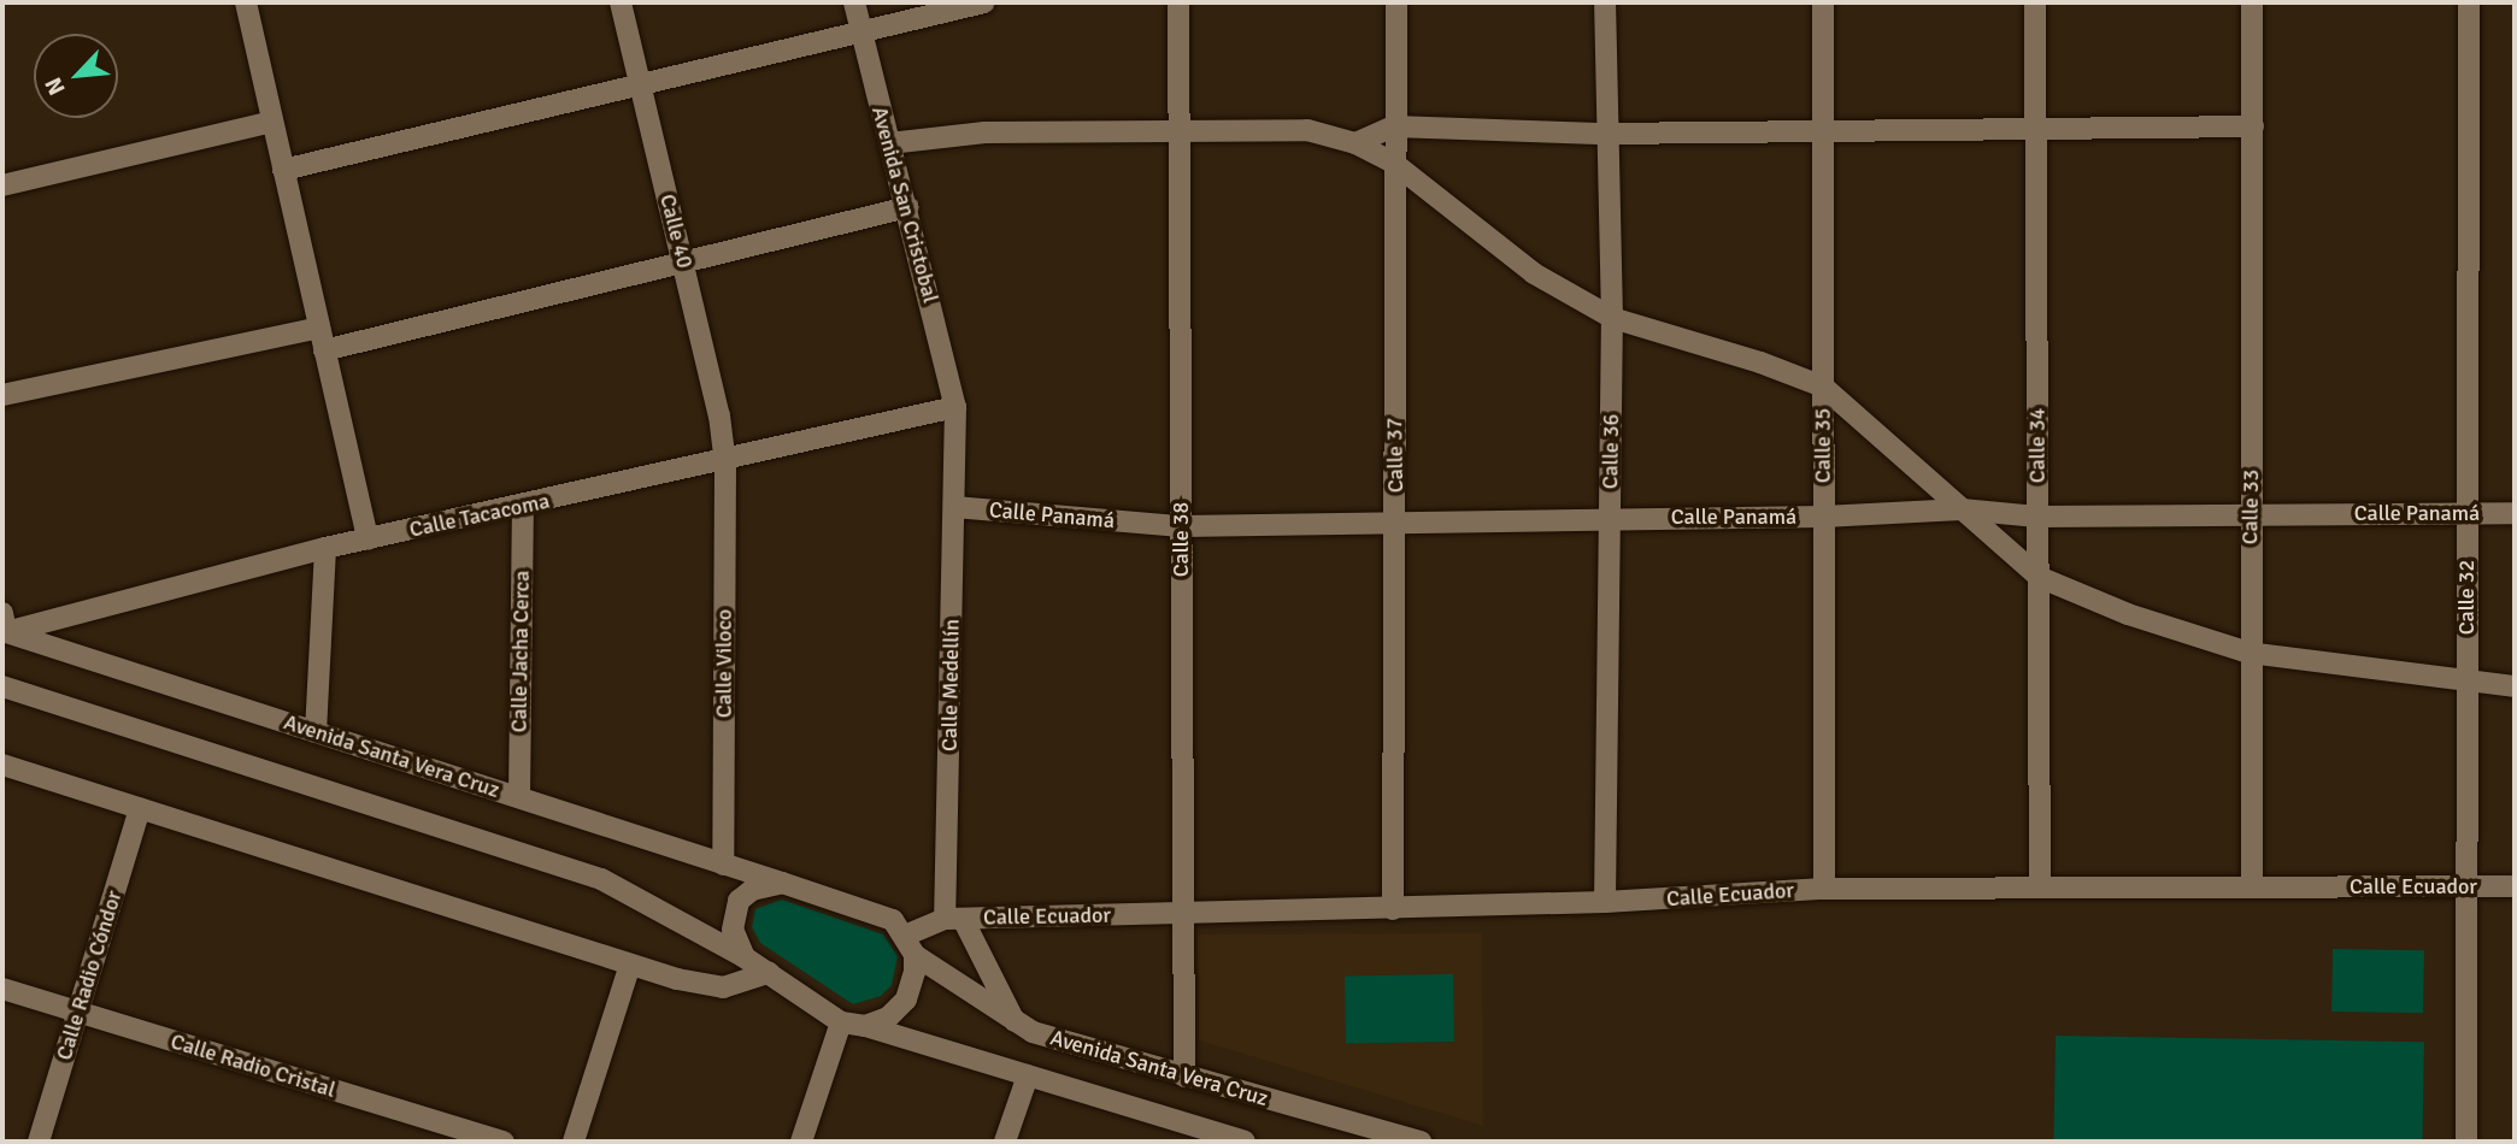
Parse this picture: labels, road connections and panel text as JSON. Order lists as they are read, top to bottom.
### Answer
{
  "streets": {
    "street": [
      "Avenida San Cristobal",
      "Calle 40",
      "Calle 35",
      "Calle 34",
      "Calle 36",
      "Calle 37",
      "Calle 33",
      "Calle Panamá",
      "Calle Tacacoma",
      "Calle 38",
      "Calle 32",
      "Calle Jacha Cerca",
      "Calle Viloco",
      "Calle Medellín",
      "Avenida Santa Vera Cruz",
      "Calle Ecuador",
      "Calle Radio Cóndor",
      "Calle Radio Cristal"
    ]
  },
  "crossings": [
    ["Avenida San Cristobal", "Calle Tacacoma"],
    ["Avenida San Cristobal", "Calle Medellín"],
    ["Calle 40", "Calle Tacacoma"],
    ["Calle 40", "Calle Viloco"],
    ["Calle 35", "Calle Panamá"],
    ["Calle 35", "Calle Ecuador"],
    ["Calle 34", "Calle Panamá"],
    ["Calle 34", "Calle Ecuador"],
    ["Calle 36", "Calle Panamá"],
    ["Calle 36", "Calle Ecuador"],
    ["Calle 37", "Calle Panamá"],
    ["Calle 37", "Calle Ecuador"],
    ["Calle 33", "Calle Panamá"],
    ["Calle 33", "Calle Ecuador"],
    ["Calle Panamá", "Calle 38"],
    ["Calle Panamá", "Calle 32"],
    ["Calle Panamá", "Calle Medellín"],
    ["Calle Tacacoma", "Calle Jacha Cerca"],
    ["Calle Tacacoma", "Calle Viloco"],
    ["Calle Tacacoma", "Calle Medellín"],
    ["Calle Tacacoma", "Avenida Santa Vera Cruz"],
    ["Calle 38", "Avenida Santa Vera Cruz"],
    ["Calle 38", "Calle Ecuador"],
    ["Calle 32", "Calle Ecuador"],
    ["Calle Jacha Cerca", "Avenida Santa Vera Cruz"],
    ["Calle Viloco", "Avenida Santa Vera Cruz"],
    ["Calle Medellín", "Calle Ecuador"],
    ["Calle Radio Cóndor", "Calle Radio Cristal"]
  ],
  "north": "bottom left"
}
